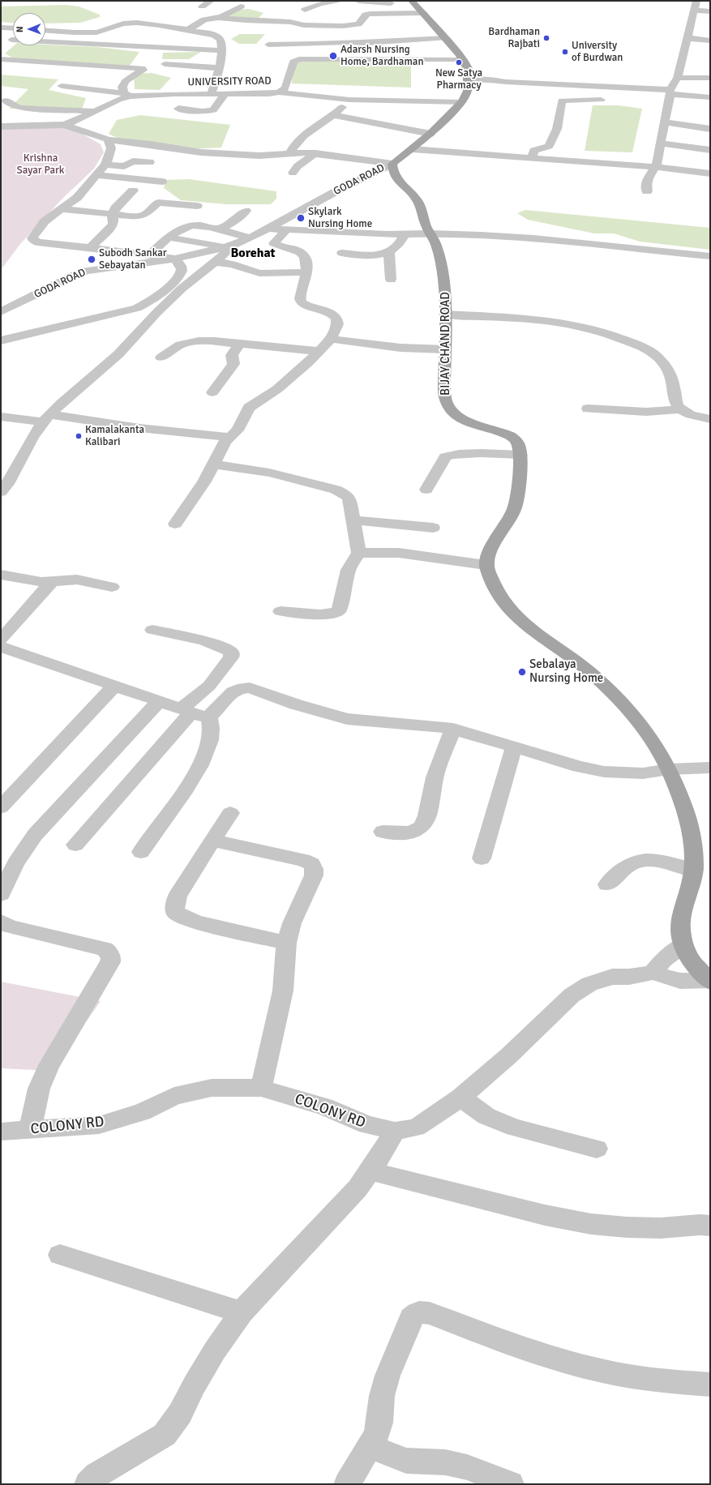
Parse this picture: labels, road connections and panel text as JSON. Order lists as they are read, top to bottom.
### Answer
{
  "streets": {
    "main road": ["BIJAY CHAND ROAD"],
    "street": ["UNIVERSITY ROAD", "GODA ROAD", "COLONY RD"]
  },
  "crossings": [
    ["GODA ROAD", "BIJAY CHAND ROAD"]
  ],
  "districts": ["Borehat"],
  "parks": ["Krishna Sayar Park"],
  "places": [
    "Bardhaman Rajbati",
    "University of Burdwan",
    "Adarsh Nursing Home, Bardhaman",
    "New Satya Pharmacy",
    "Skylark Nursing Home",
    "Subodh Sankar Sebayatan",
    "Kamalakanta Kalibari",
    "Sebalaya Nursing Home"
  ],
  "north": "left"
}
